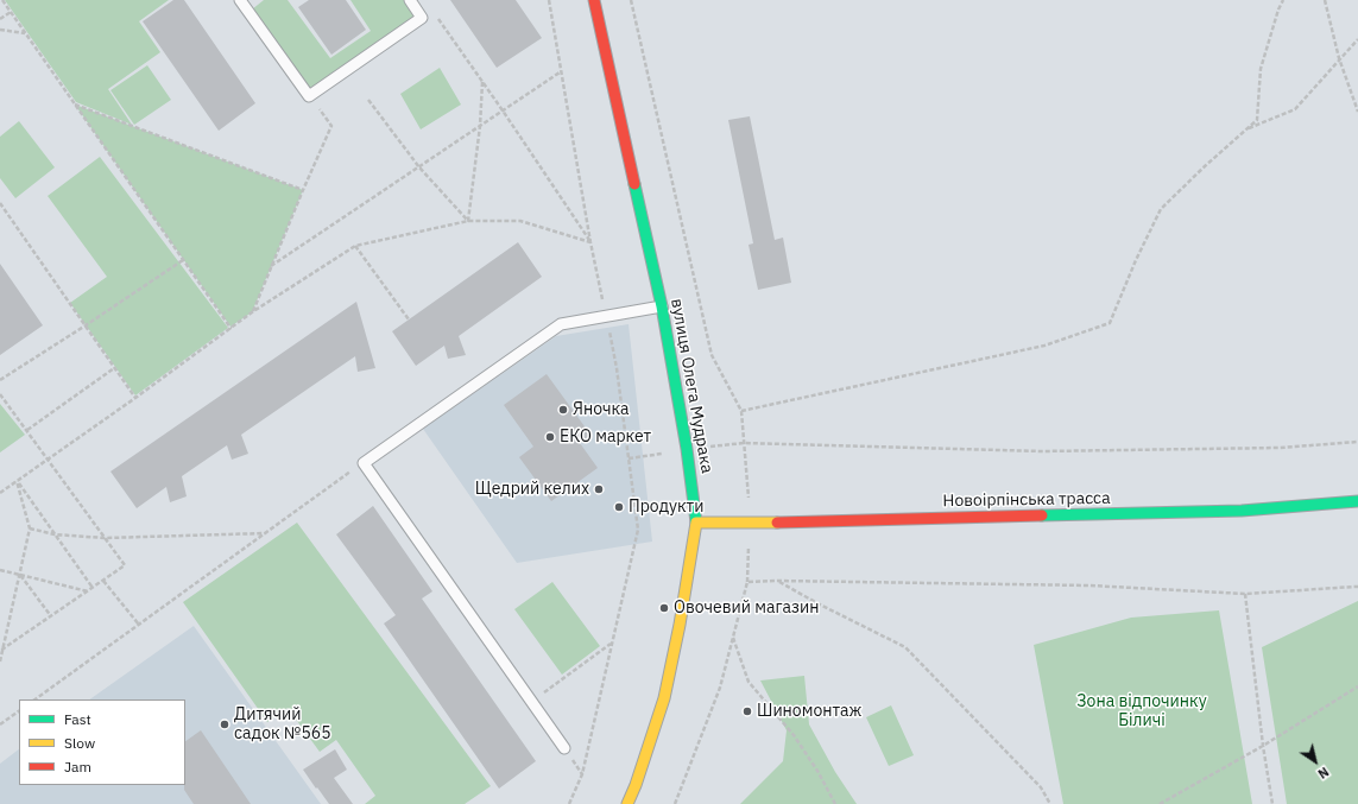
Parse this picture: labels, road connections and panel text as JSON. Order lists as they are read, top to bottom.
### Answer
{
  "streets": {
    "main road": ["вулиця Олега Мудрака", "Новоірпінська трасса"]
  },
  "crossings": [
    ["вулиця Олега Мудрака", "Новоірпінська трасса"]
  ],
  "parks": ["Зона відпочинку Біличі"],
  "places": [
    "Яночка",
    "ЕКО маркет",
    "Щедрий келих",
    "Продукти",
    "Овочевий магазин",
    "Шиномонтаж",
    "Дитячий садок №565"
  ],
  "legend": ["Fast", "Slow", "Jam"],
  "north": "bottom right"
}
